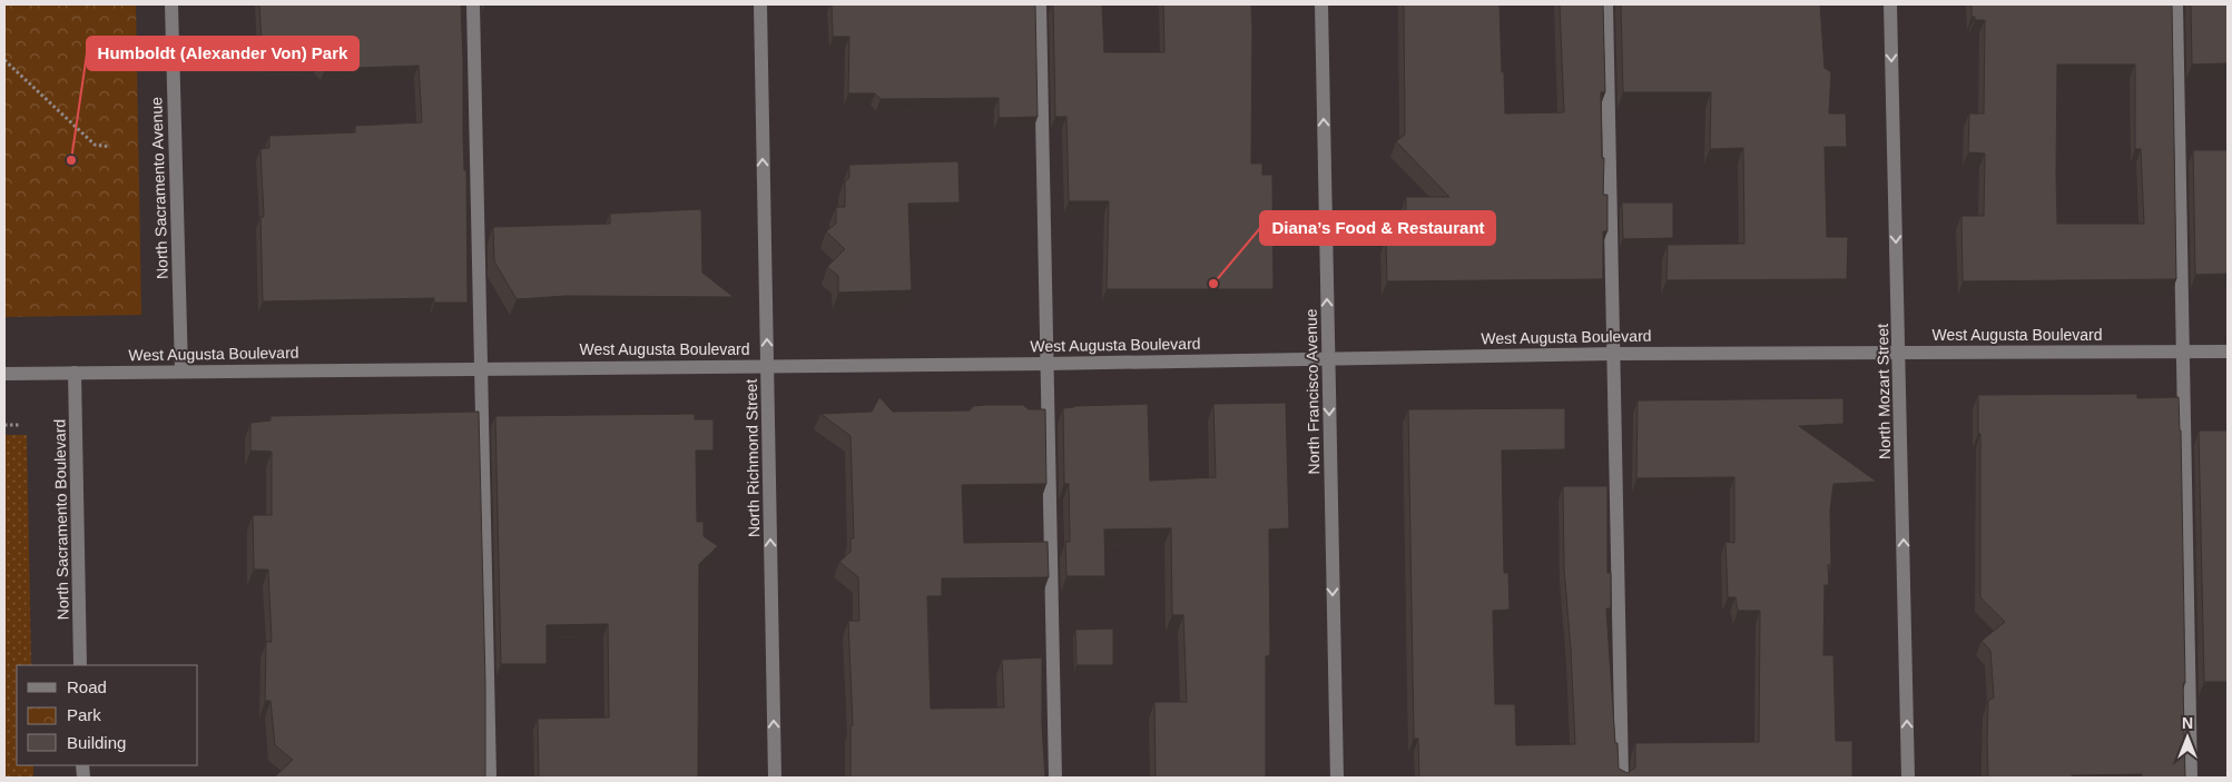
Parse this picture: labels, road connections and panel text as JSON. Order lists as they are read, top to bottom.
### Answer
{
  "streets": {
    "street": [
      "North Sacramento Avenue",
      "West Augusta Boulevard",
      "North Francisco Avenue",
      "North Mozart Street",
      "North Richmond Street",
      "North Sacramento Boulevard"
    ]
  },
  "crossings": [
    ["North Sacramento Avenue", "West Augusta Boulevard"],
    ["West Augusta Boulevard", "North Francisco Avenue"],
    ["West Augusta Boulevard", "North Mozart Street"],
    ["West Augusta Boulevard", "North Richmond Street"],
    ["West Augusta Boulevard", "North Sacramento Boulevard"]
  ],
  "one_way": ["North Richmond Street"],
  "places": ["Humboldt (Alexander Von) Park", "Diana’s Food & Restaurant"],
  "legend": ["Road", "Park", "Building"],
  "north": "top"
}
